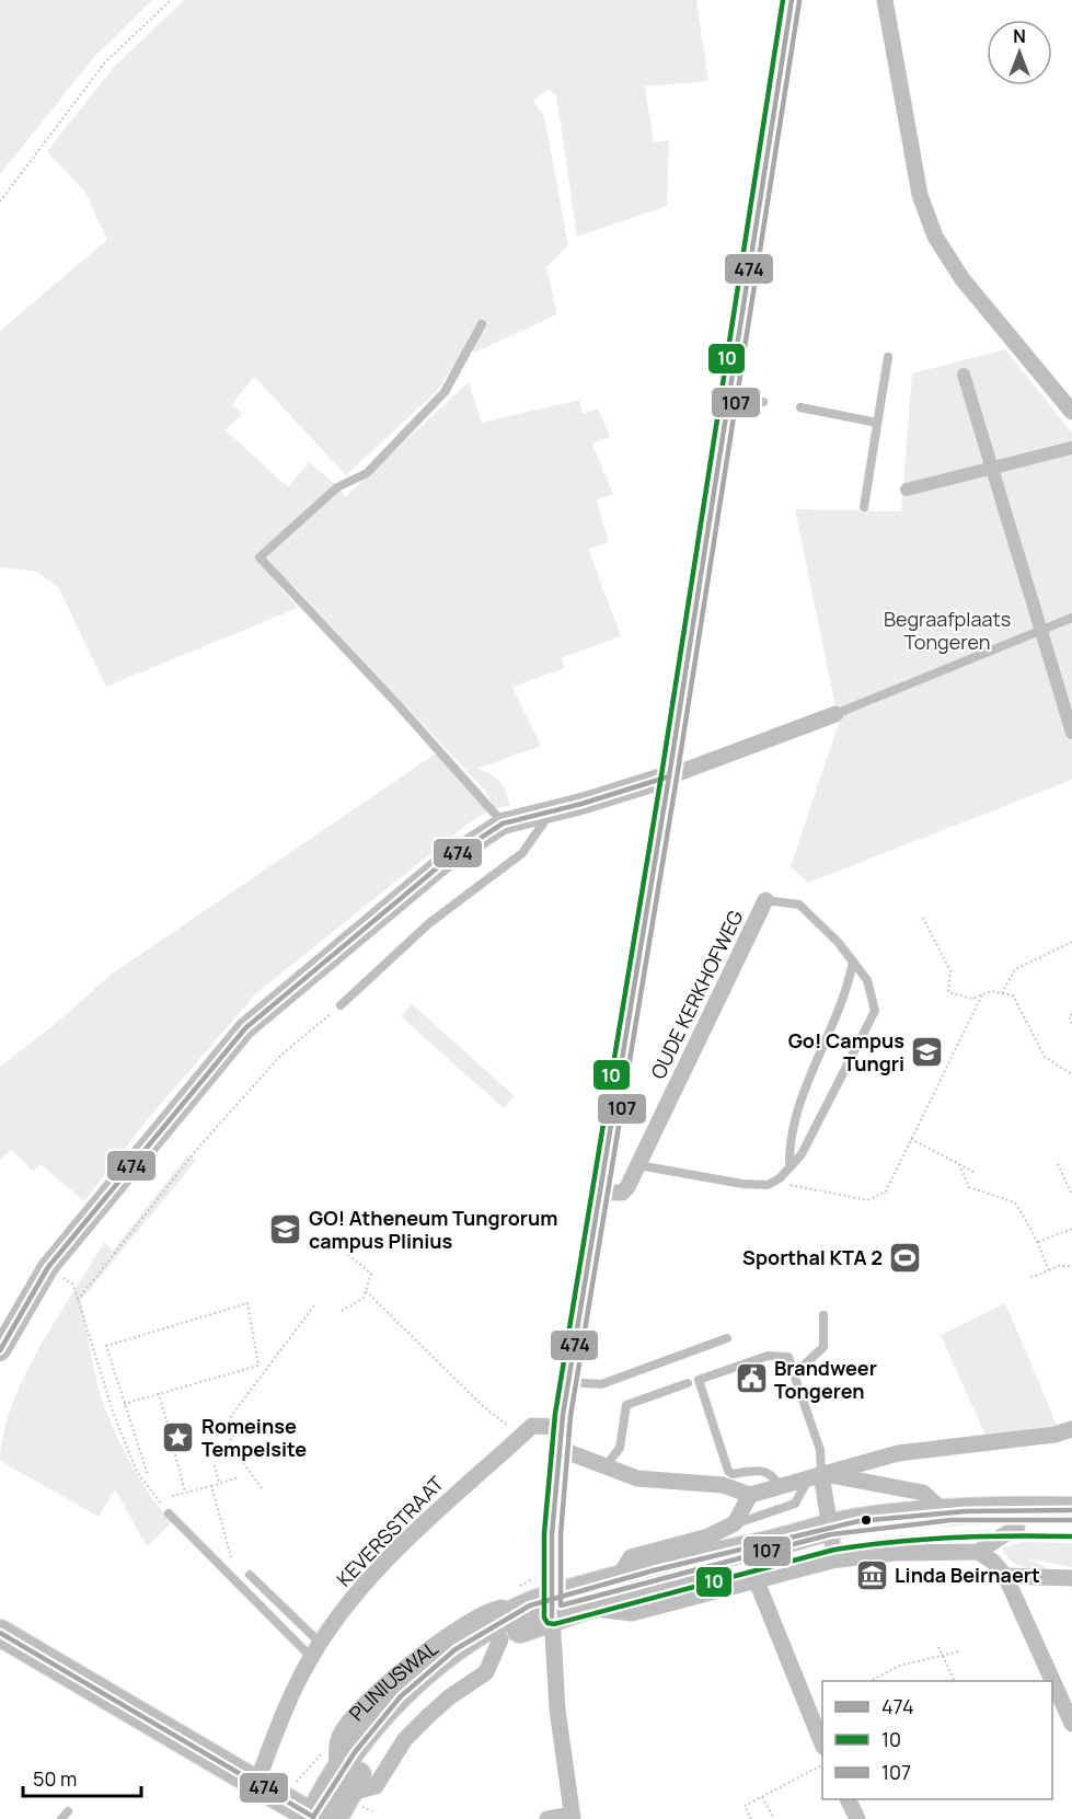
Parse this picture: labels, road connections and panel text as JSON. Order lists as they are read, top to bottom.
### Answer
{
  "streets": {
    "main road": ["PLINIUSWAL"],
    "street": ["OUDE KERKHOFWEG", "KEVERSSTRAAT"]
  },
  "parks": ["Begraafplaats Tongeren"],
  "places": {
    "school or university": ["Go! Campus Tungri", "GO! Atheneum Tungrorum campus Plinius"],
    "sports": ["Sporthal KTA 2"],
    "public building": ["Brandweer Tongeren"],
    "place": ["Romeinse Tempelsite"],
    "museum": ["Linda Beirnaert"]
  },
  "lines": ["transit line 474", "transit line 10", "transit line 107"],
  "legend": ["474", "10", "107"],
  "scale_bar": "50 m",
  "north": "top"
}
